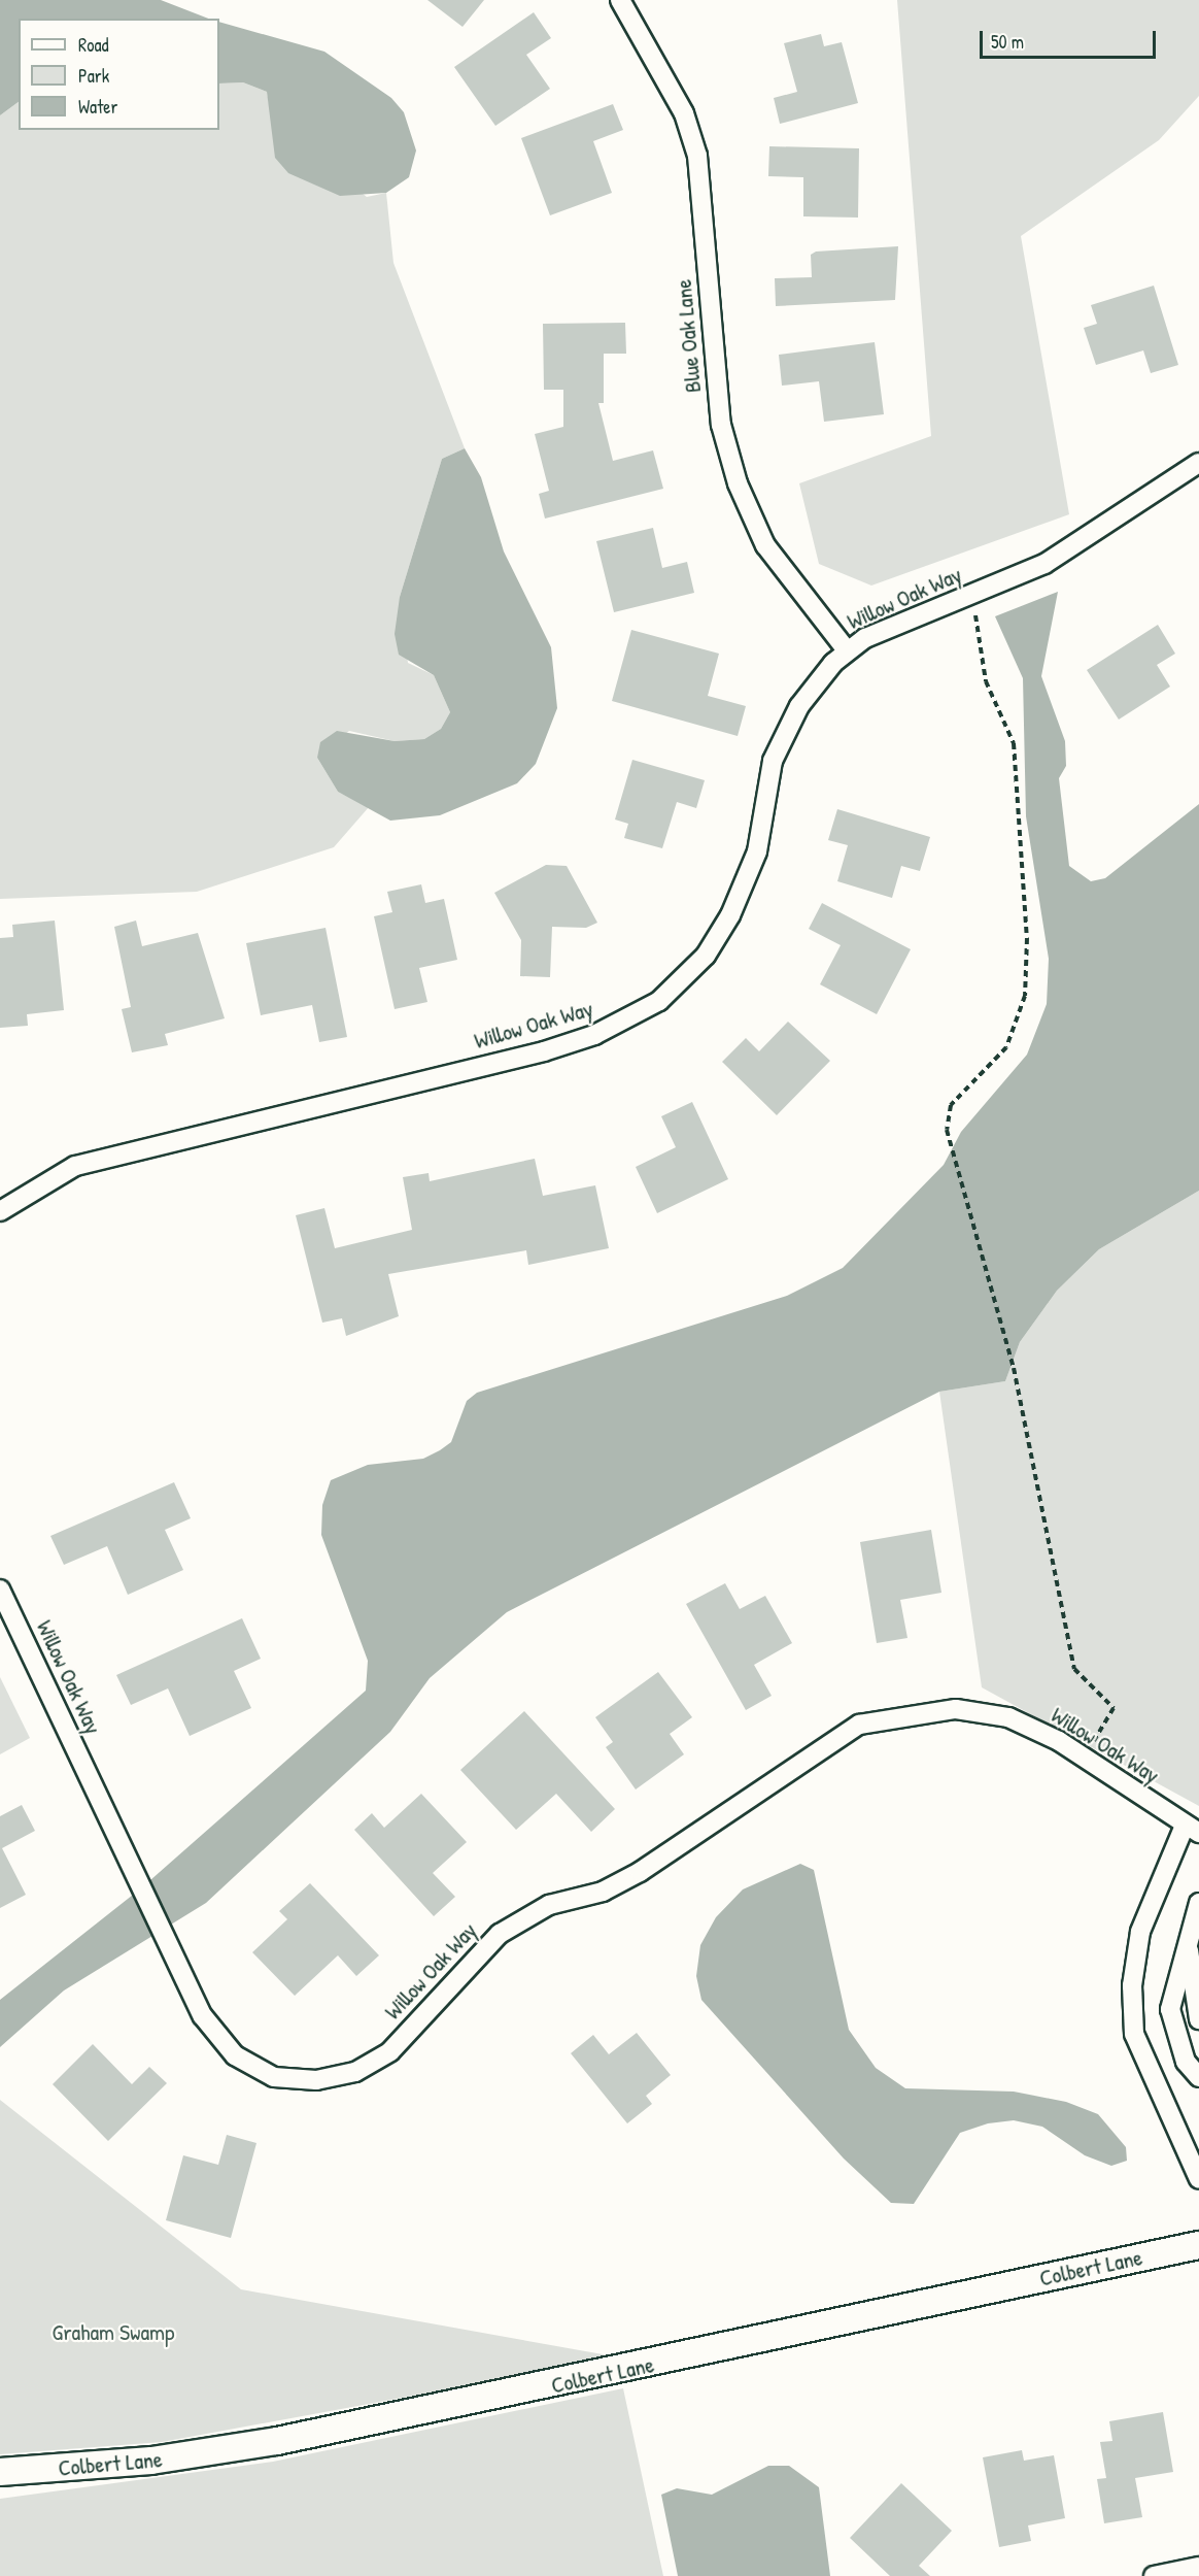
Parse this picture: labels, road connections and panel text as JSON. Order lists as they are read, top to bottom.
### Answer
{
  "streets": {
    "street": ["Blue Oak Lane", "Willow Oak Way", "Colbert Lane"]
  },
  "crossings": [
    ["Blue Oak Lane", "Willow Oak Way"]
  ],
  "parks": ["Graham Swamp"],
  "legend": ["Road", "Park", "Water"],
  "scale_bar": "50 m"
}
